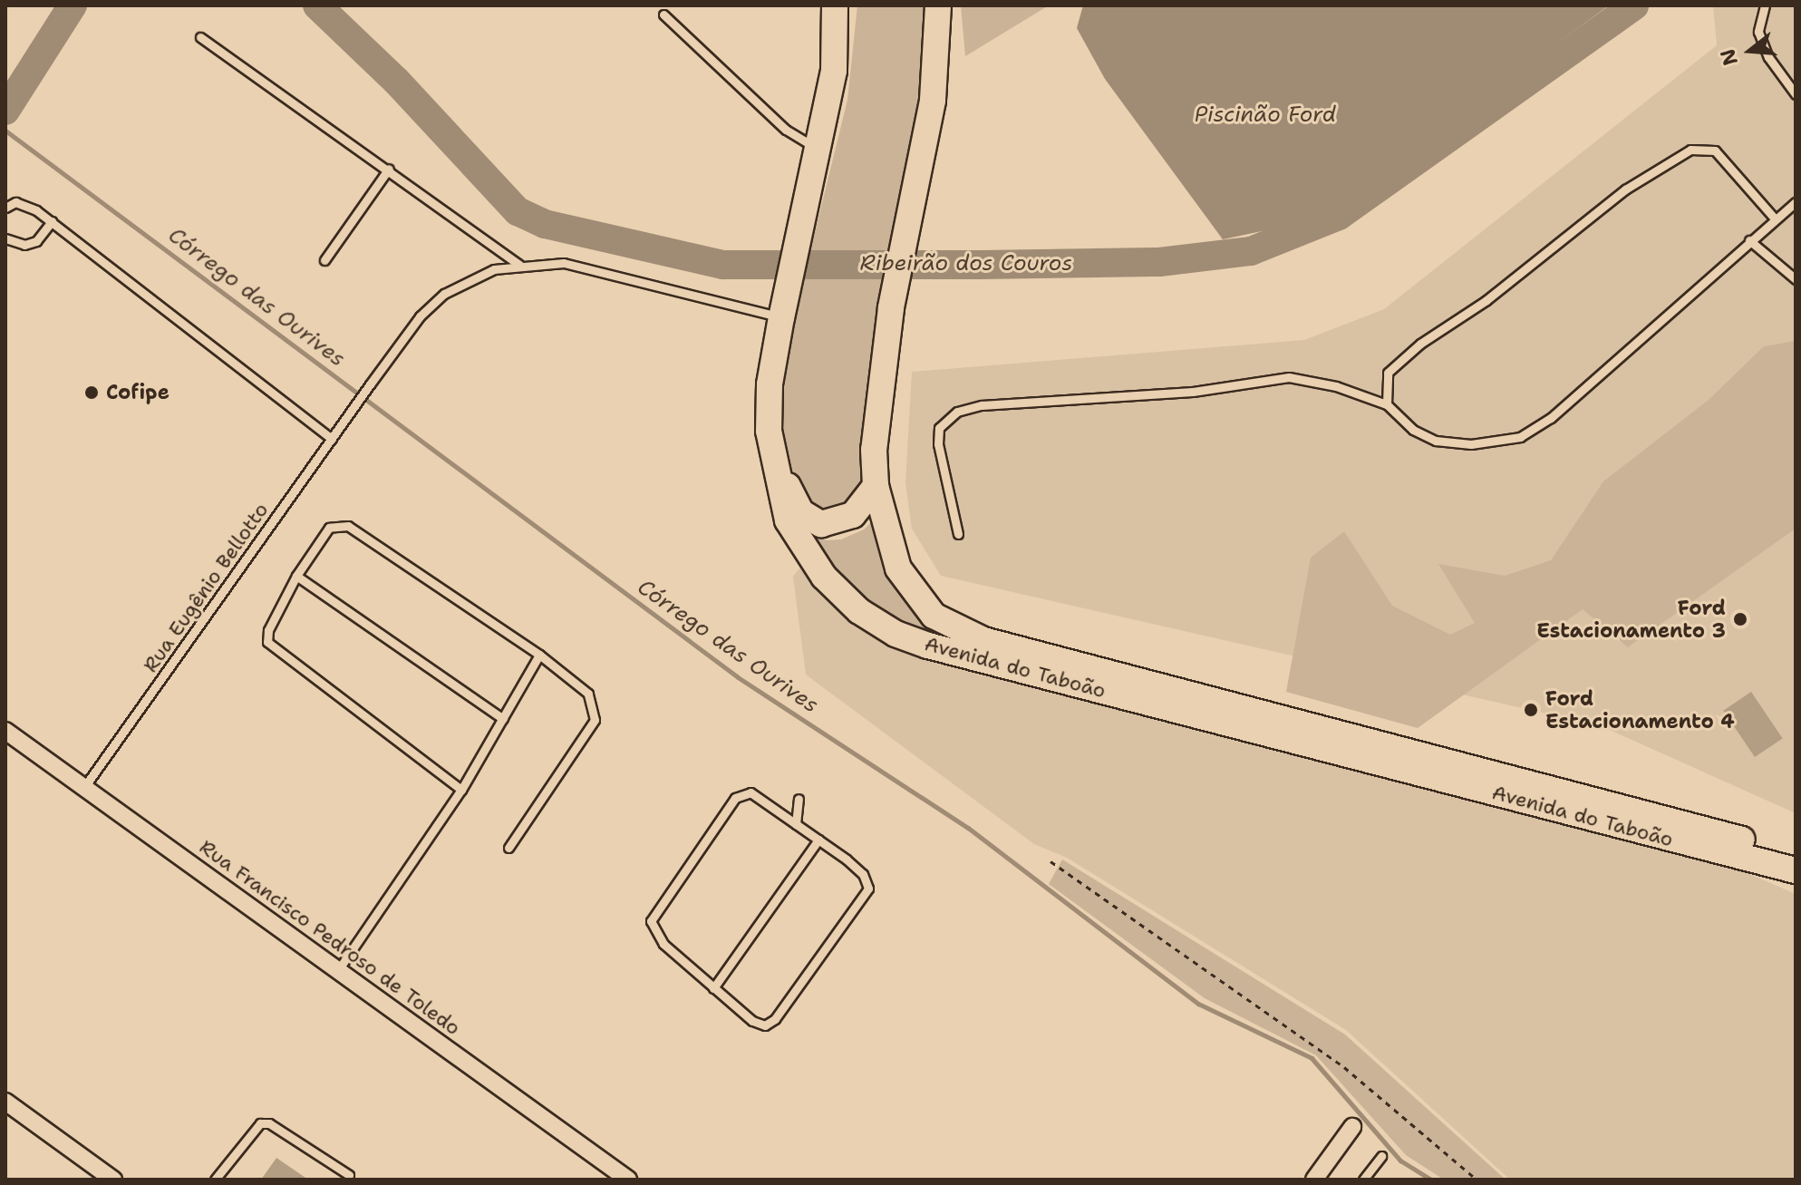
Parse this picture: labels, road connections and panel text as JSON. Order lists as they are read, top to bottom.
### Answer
{
  "streets": {
    "main road": ["Avenida do Taboão"],
    "street": ["Rua Francisco Pedroso de Toledo"],
    "lane": ["Rua Eugênio Bellotto"]
  },
  "crossings": [
    ["Rua Eugênio Bellotto", "Avenida do Taboão"],
    ["Rua Eugênio Bellotto", "Rua Francisco Pedroso de Toledo"]
  ],
  "water": ["Piscinão Ford", "Ribeirão dos Couros", "Córrego das Ourives"],
  "places": ["Cofipe", "Ford Estacionamento 3", "Ford Estacionamento 4"],
  "north": "left"
}
